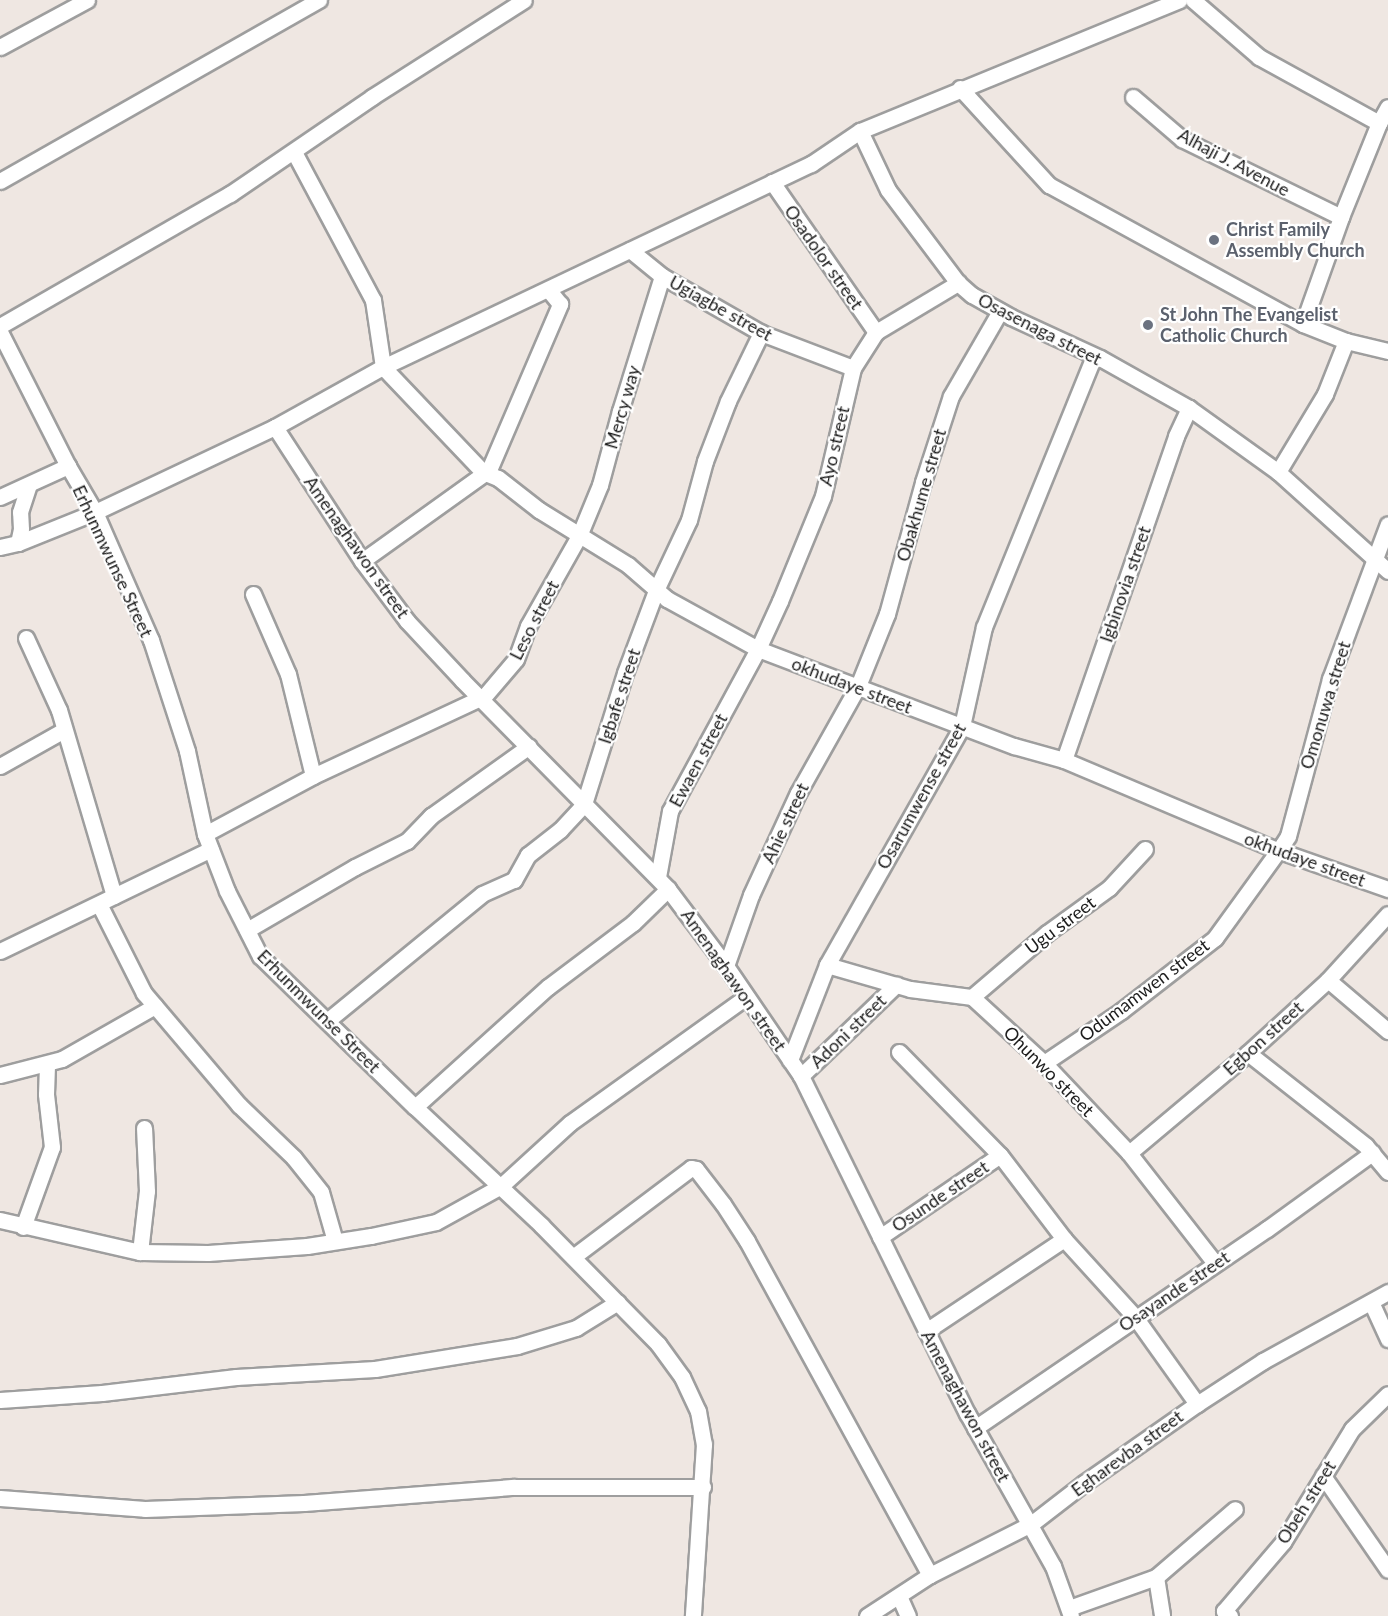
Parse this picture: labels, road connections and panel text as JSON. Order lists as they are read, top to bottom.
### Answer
{
  "streets": {
    "street": [
      "Alhaji J. Avenue",
      "Osadolor street",
      "Ugiagbe street",
      "Osasenaga street",
      "Mercy way",
      "Ayo street",
      "Obakhume street",
      "Amenaghawon street",
      "Erhunmwunse Street",
      "Igbinovia street",
      "Leso street",
      "okhudaye street",
      "Igbafe street",
      "Omonuwa street",
      "Ewaen street",
      "Osarumwense street",
      "Ahie street",
      "Ugu street",
      "Odumamwen street",
      "Adoni street",
      "Egbon street",
      "Ohunwo street",
      "Osunde street",
      "Osayande street",
      "Egharevba street",
      "Obeh street"
    ]
  },
  "crossings": [
    ["Osadolor street", "Ayo street"],
    ["Ugiagbe street", "Mercy way"],
    ["Ugiagbe street", "Ayo street"],
    ["Ugiagbe street", "Igbafe street"],
    ["Osasenaga street", "Ayo street"],
    ["Osasenaga street", "Obakhume street"],
    ["Osasenaga street", "Igbinovia street"],
    ["Osasenaga street", "Omonuwa street"],
    ["Osasenaga street", "Osarumwense street"],
    ["Mercy way", "Leso street"],
    ["Mercy way", "okhudaye street"],
    ["Ayo street", "okhudaye street"],
    ["Ayo street", "Ewaen street"],
    ["Obakhume street", "okhudaye street"],
    ["Obakhume street", "Ahie street"],
    ["Amenaghawon street", "Leso street"],
    ["Amenaghawon street", "Igbafe street"],
    ["Amenaghawon street", "Ewaen street"],
    ["Amenaghawon street", "Osarumwense street"],
    ["Amenaghawon street", "Ahie street"],
    ["Amenaghawon street", "Adoni street"],
    ["Amenaghawon street", "Osunde street"],
    ["Amenaghawon street", "Osayande street"],
    ["Amenaghawon street", "Egharevba street"],
    ["Igbinovia street", "okhudaye street"],
    ["Leso street", "okhudaye street"],
    ["okhudaye street", "Igbafe street"],
    ["okhudaye street", "Omonuwa street"],
    ["okhudaye street", "Ewaen street"],
    ["okhudaye street", "Osarumwense street"],
    ["okhudaye street", "Ahie street"],
    ["okhudaye street", "Odumamwen street"],
    ["Omonuwa street", "Odumamwen street"],
    ["Ugu street", "Ohunwo street"],
    ["Odumamwen street", "Ohunwo street"],
    ["Egbon street", "Ohunwo street"],
    ["Ohunwo street", "Osayande street"]
  ],
  "places": ["Christ Family Assembly Church", "St John The Evangelist Catholic Church"]
}
